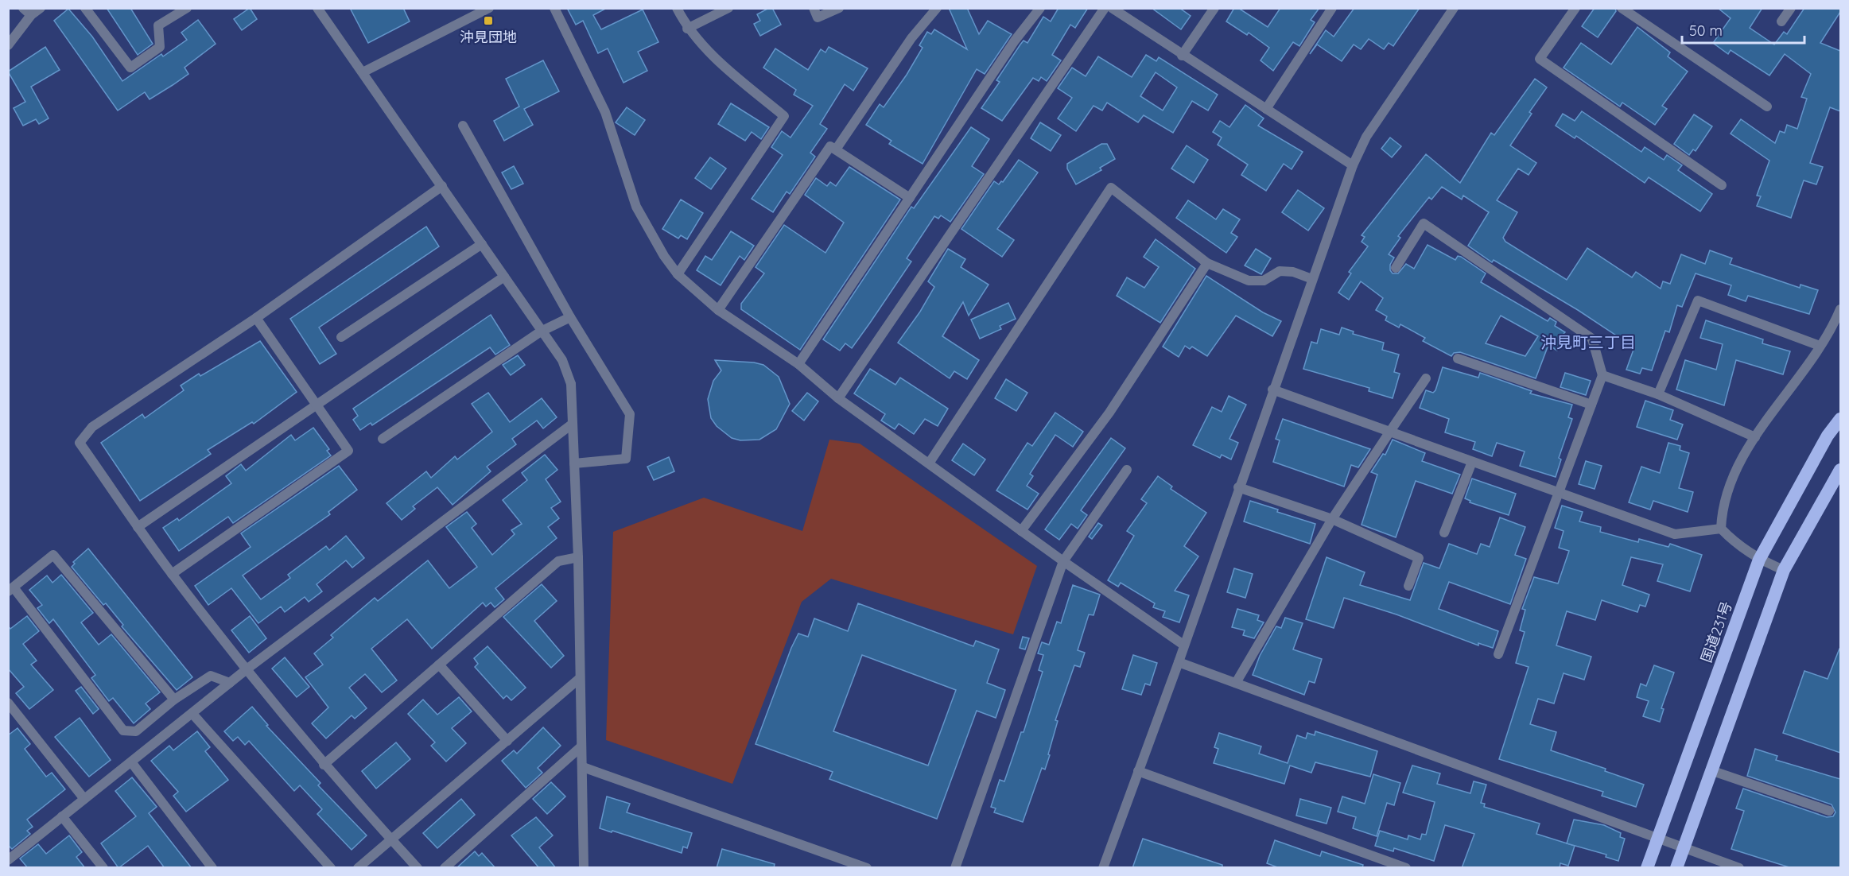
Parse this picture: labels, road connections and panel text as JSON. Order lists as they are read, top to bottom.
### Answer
{
  "streets": {
    "highway": ["国道231号"]
  },
  "districts": ["沖見町三丁目"],
  "places": {
    "transit": ["沖見団地"]
  },
  "scale_bar": "50 m"
}
